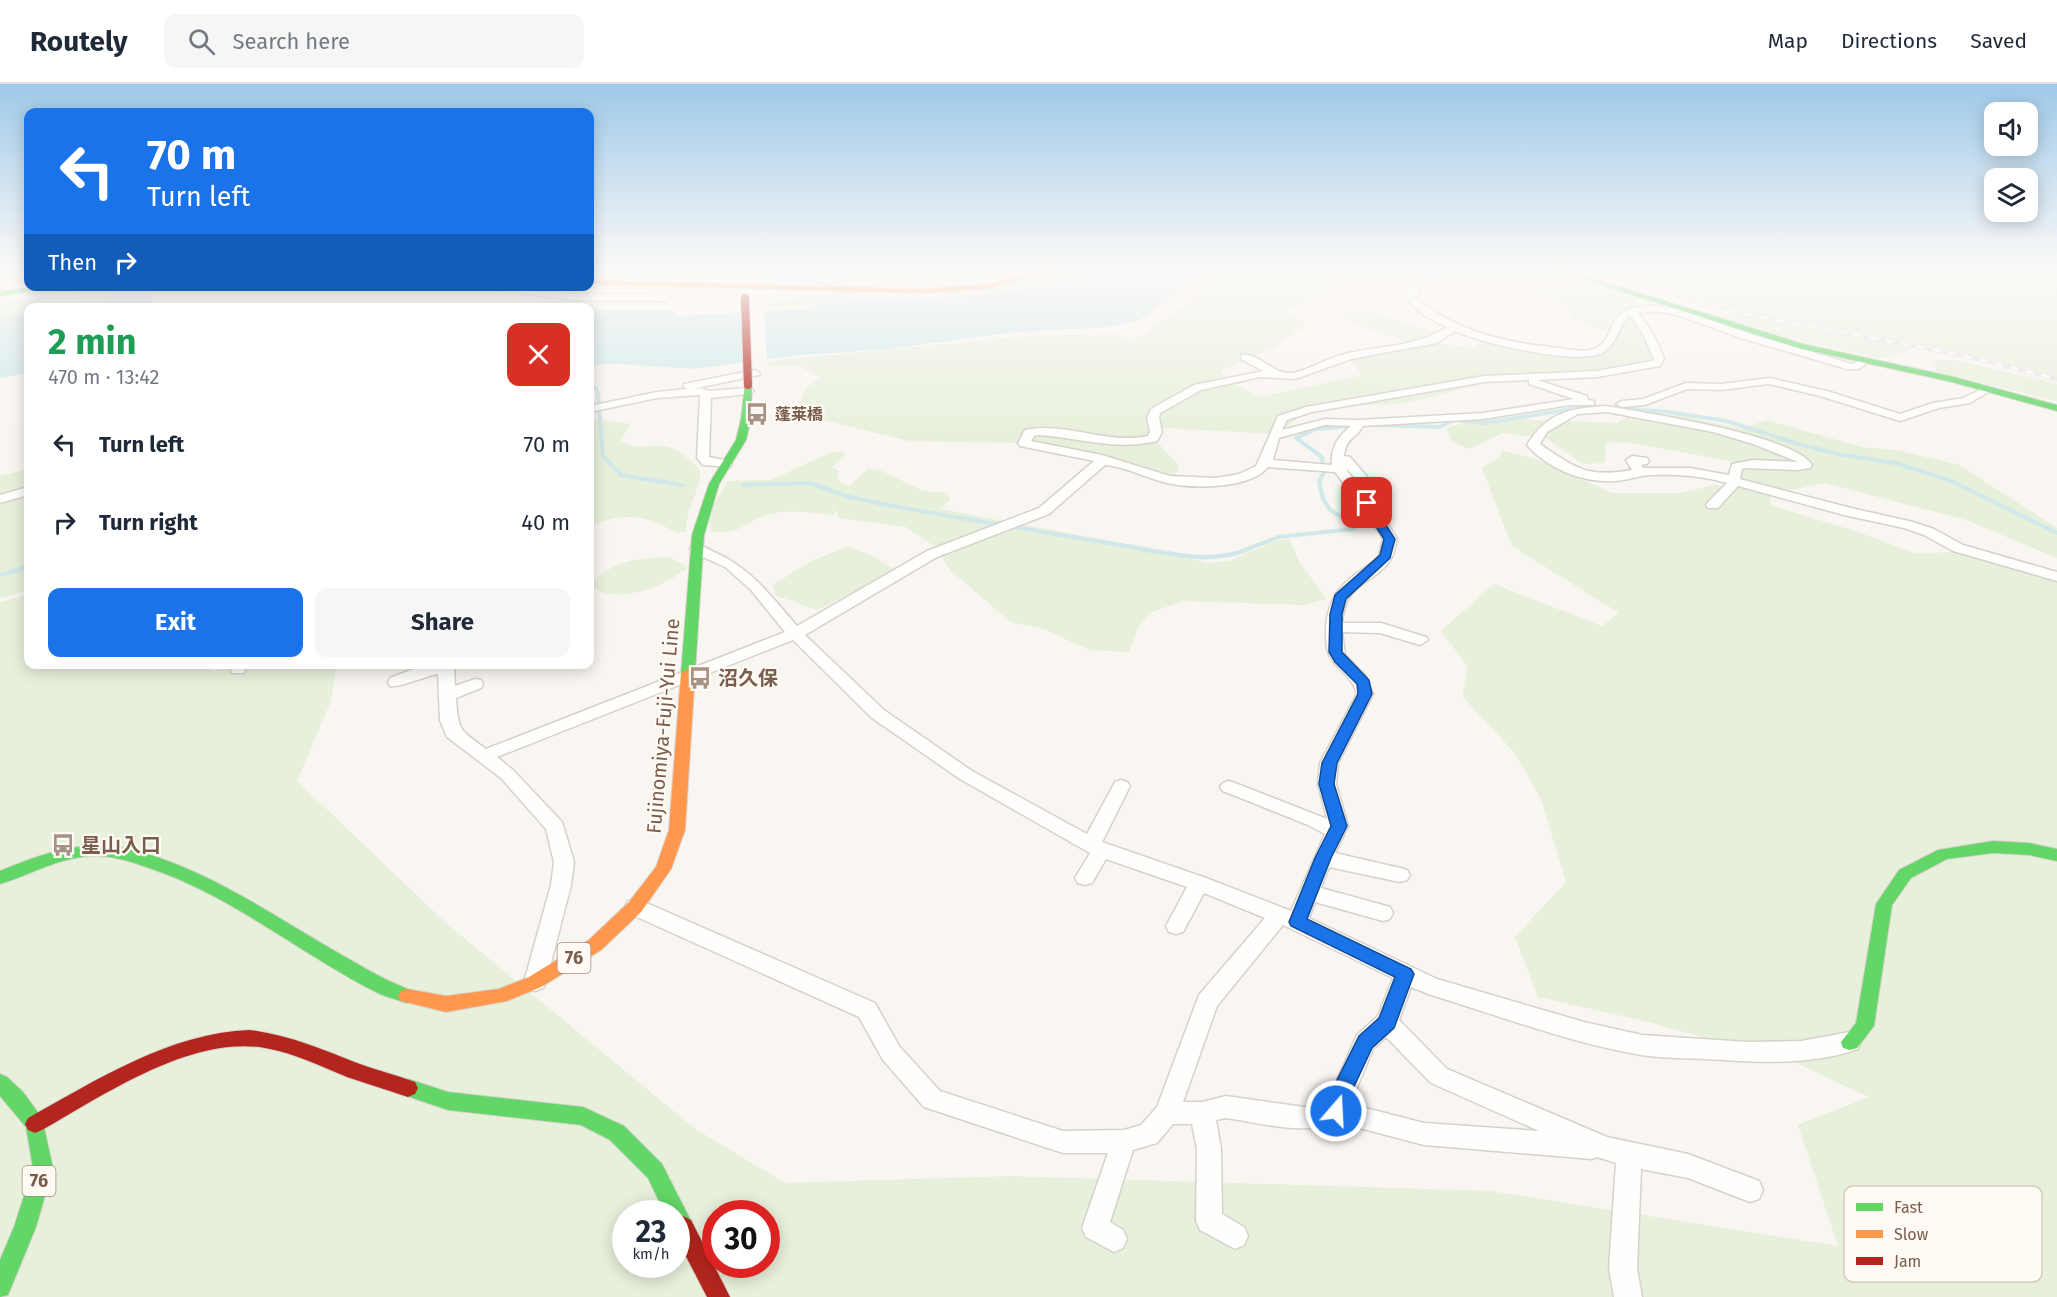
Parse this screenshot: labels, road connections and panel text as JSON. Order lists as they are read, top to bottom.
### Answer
{
  "streets": {
    "main road": ["Fujinomiya-Fuji-Yui Line", "76"]
  },
  "crossings": [
    ["Fujinomiya-Fuji-Yui Line", "76"]
  ],
  "places": {
    "bus stop": ["蓬莱橋", "沼久保", "星山入口"]
  },
  "legend": ["Fast", "Slow", "Jam"],
  "page": {
    "header": "Routely",
    "search": "Search here",
    "nav": ["Map", "Directions", "Saved"],
    "turn": ["70 m", "Turn left"],
    "then": "Then",
    "heading": ["2 min", "470 m · 13:42"],
    "list": [
      {
        "name": "Turn left",
        "value": "70 m"
      },
      {
        "name": "Turn right",
        "value": "40 m"
      }
    ],
    "buttons": ["Exit", "Share"],
    "speed": "23 km/h",
    "limit": "30"
  }
}
